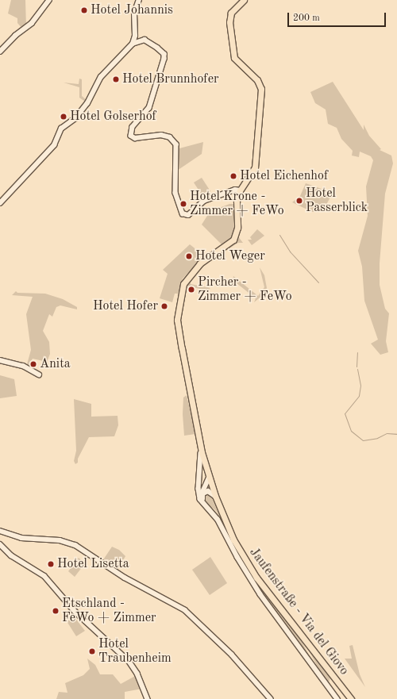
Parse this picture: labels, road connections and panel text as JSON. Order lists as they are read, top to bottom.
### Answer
{
  "streets": {
    "main road": ["Jaufenstraße - Via del Giovo"]
  },
  "places": [
    "Hotel Johannis",
    "Hotel Brunnhofer",
    "Hotel Golserhof",
    "Hotel Eichenhof",
    "Hotel Passerblick",
    "Hotel Krone - Zimmer + FeWo",
    "Hotel Weger",
    "Pircher - Zimmer + FeWo",
    "Hotel Hofer",
    "Anita",
    "Hotel Lisetta",
    "Etschland - FeWo + Zimmer",
    "Hotel Traubenheim"
  ],
  "scale_bar": "200 m"
}
